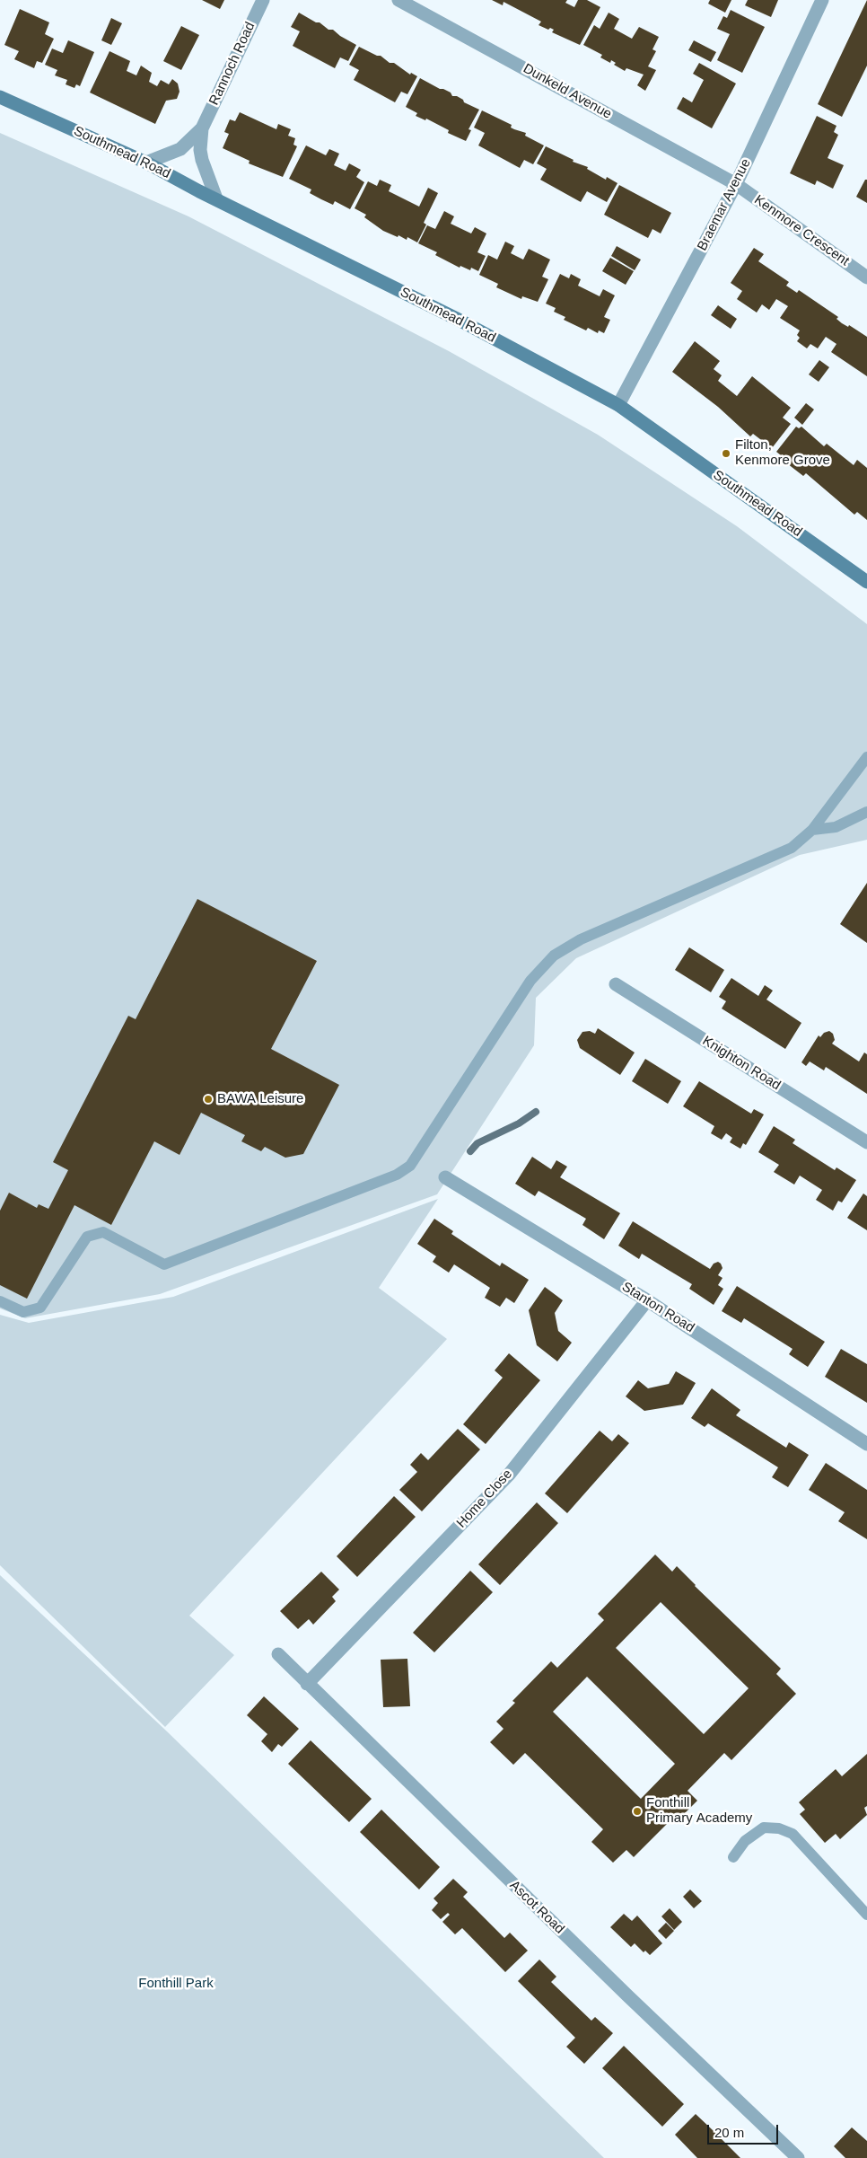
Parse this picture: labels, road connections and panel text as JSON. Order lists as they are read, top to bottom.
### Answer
{
  "streets": {
    "main road": ["Southmead Road"],
    "street": [
      "Rannoch Road",
      "Dunkeld Avenue",
      "Braemar Avenue",
      "Kenmore Crescent",
      "Knighton Road",
      "Stanton Road",
      "Home Close",
      "Ascot Road"
    ]
  },
  "crossings": [
    ["Rannoch Road", "Southmead Road"],
    ["Dunkeld Avenue", "Braemar Avenue"],
    ["Dunkeld Avenue", "Kenmore Crescent"],
    ["Southmead Road", "Braemar Avenue"],
    ["Braemar Avenue", "Kenmore Crescent"],
    ["Stanton Road", "Home Close"],
    ["Home Close", "Ascot Road"]
  ],
  "parks": ["Fonthill Park"],
  "places": ["Filton, Kenmore Grove", "BAWA Leisure", "Fonthill Primary Academy"],
  "scale_bar": "20 m"
}
